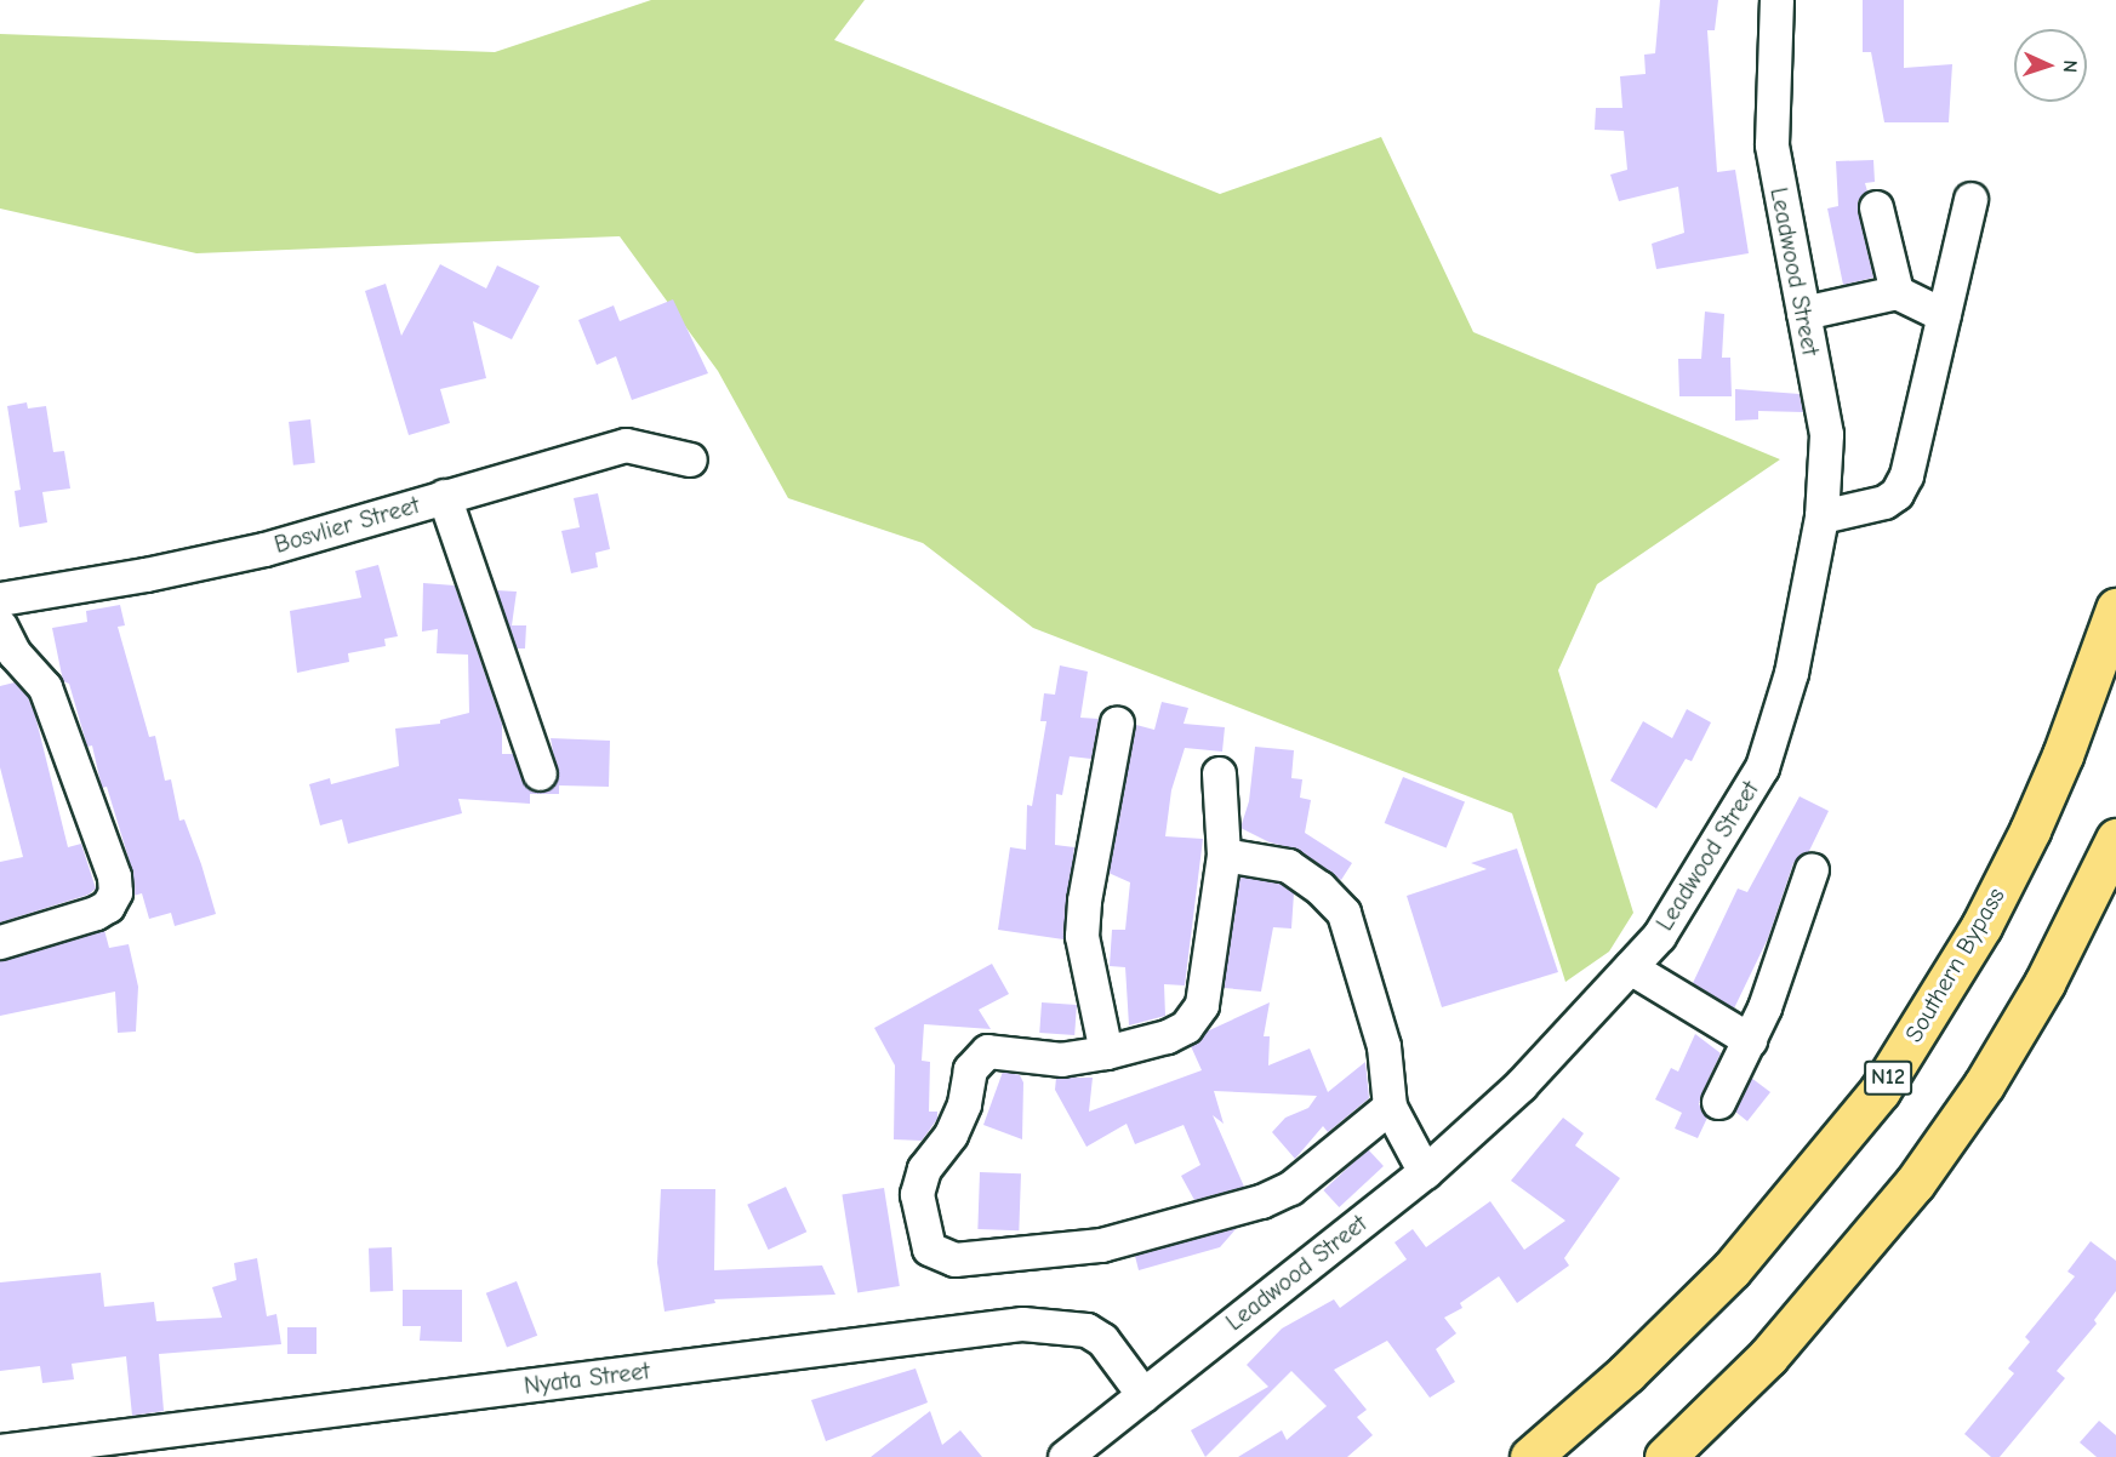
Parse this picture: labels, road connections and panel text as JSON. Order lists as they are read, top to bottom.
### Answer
{
  "streets": {
    "highway": ["Southern Bypass", "N12"],
    "street": ["Leadwood Street", "Bosvlier Street", "Nyata Street"]
  },
  "crossings": [
    ["Leadwood Street", "Nyata Street"]
  ],
  "north": "right"
}
